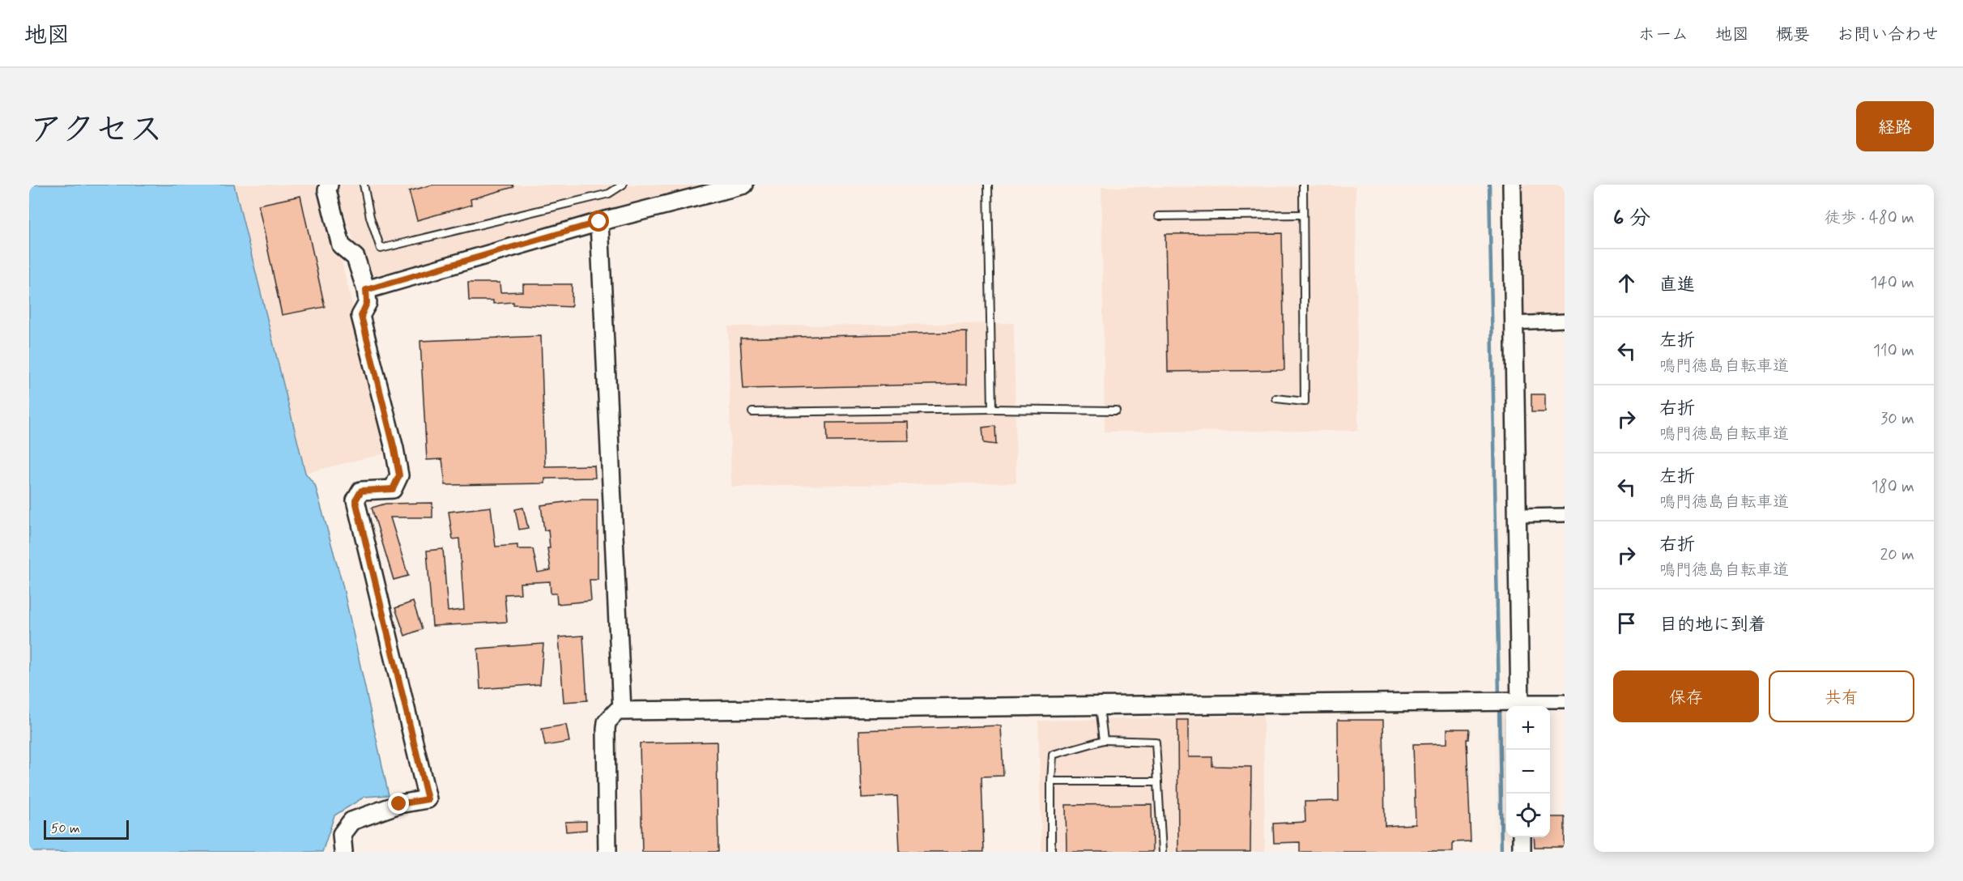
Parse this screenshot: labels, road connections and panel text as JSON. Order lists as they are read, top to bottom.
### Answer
{
  "scale_bar": "50 m",
  "page": {
    "header": "地図",
    "nav": [
      "ホーム",
      "地図",
      "概要",
      "お問い合わせ"
    ],
    "title": "アクセス",
    "buttons": [
      "経路",
      ["保存", "共有"]
    ],
    "heading": ["6 分", "徒歩 · 480 m"],
    "list": [
      ["直進", "140 m"],
      ["左折", "鳴門徳島自転車道", "110 m"],
      ["右折", "鳴門徳島自転車道", "30 m"],
      ["左折", "鳴門徳島自転車道", "180 m"],
      ["右折", "鳴門徳島自転車道", "20 m"],
      "目的地に到着"
    ],
    "map_buttons": ["+", "−"],
    "scale": "50 m"
  }
}
